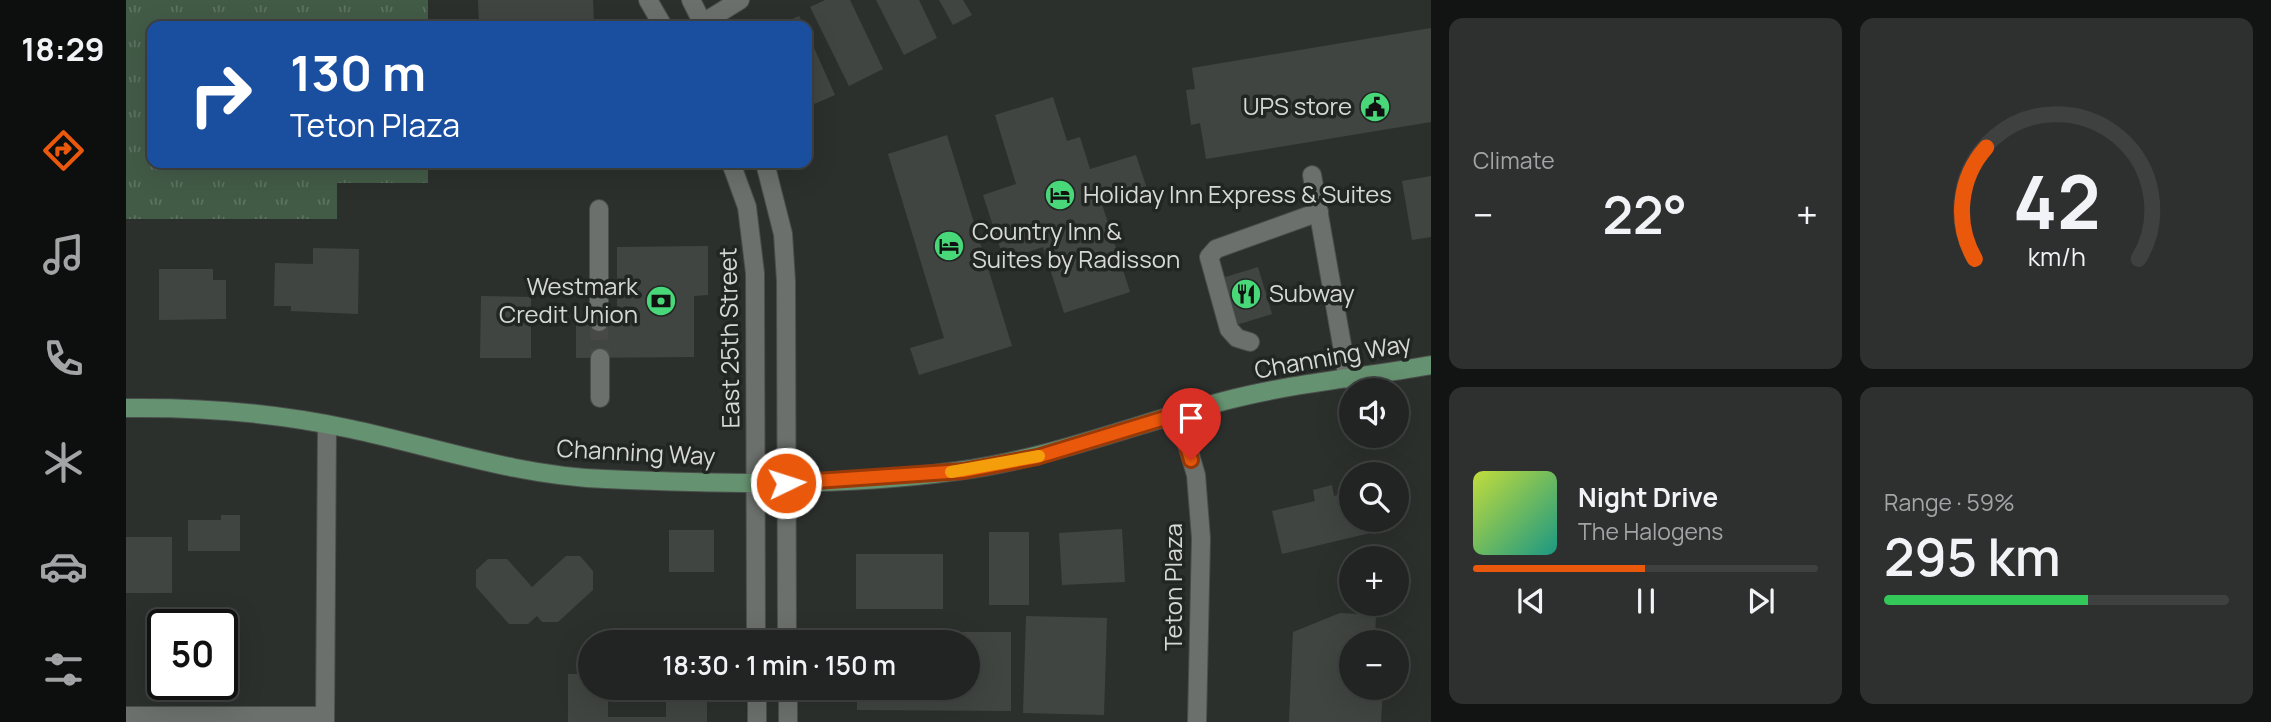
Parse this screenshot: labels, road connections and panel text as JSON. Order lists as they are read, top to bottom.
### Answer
{
  "streets": {
    "main road": ["Channing Way"],
    "street": ["East 25th Street", "Teton Plaza"]
  },
  "crossings": [
    ["East 25th Street", "Channing Way"],
    ["Channing Way", "Teton Plaza"]
  ],
  "places": {
    "public building": ["UPS store"],
    "hotel": ["Holiday Inn Express & Suites", "Country Inn & Suites by Radisson"],
    "restaurant": ["Subway"],
    "bank": ["Westmark Credit Union"]
  },
  "page": {
    "tabs": "18:29",
    "tile": [
      "Climate",
      ["Range · 59%", "295 km"]
    ],
    "turn": ["130 m", "Teton Plaza"],
    "heat": ["−", "22°", "+"],
    "map_buttons": ["+", "−"],
    "song": ["Night Drive", "The Halogens"],
    "limit": "50",
    "trip": "18:30 · 1 min · 150 m",
    "gauge": ["42", "km/h"]
  }
}
